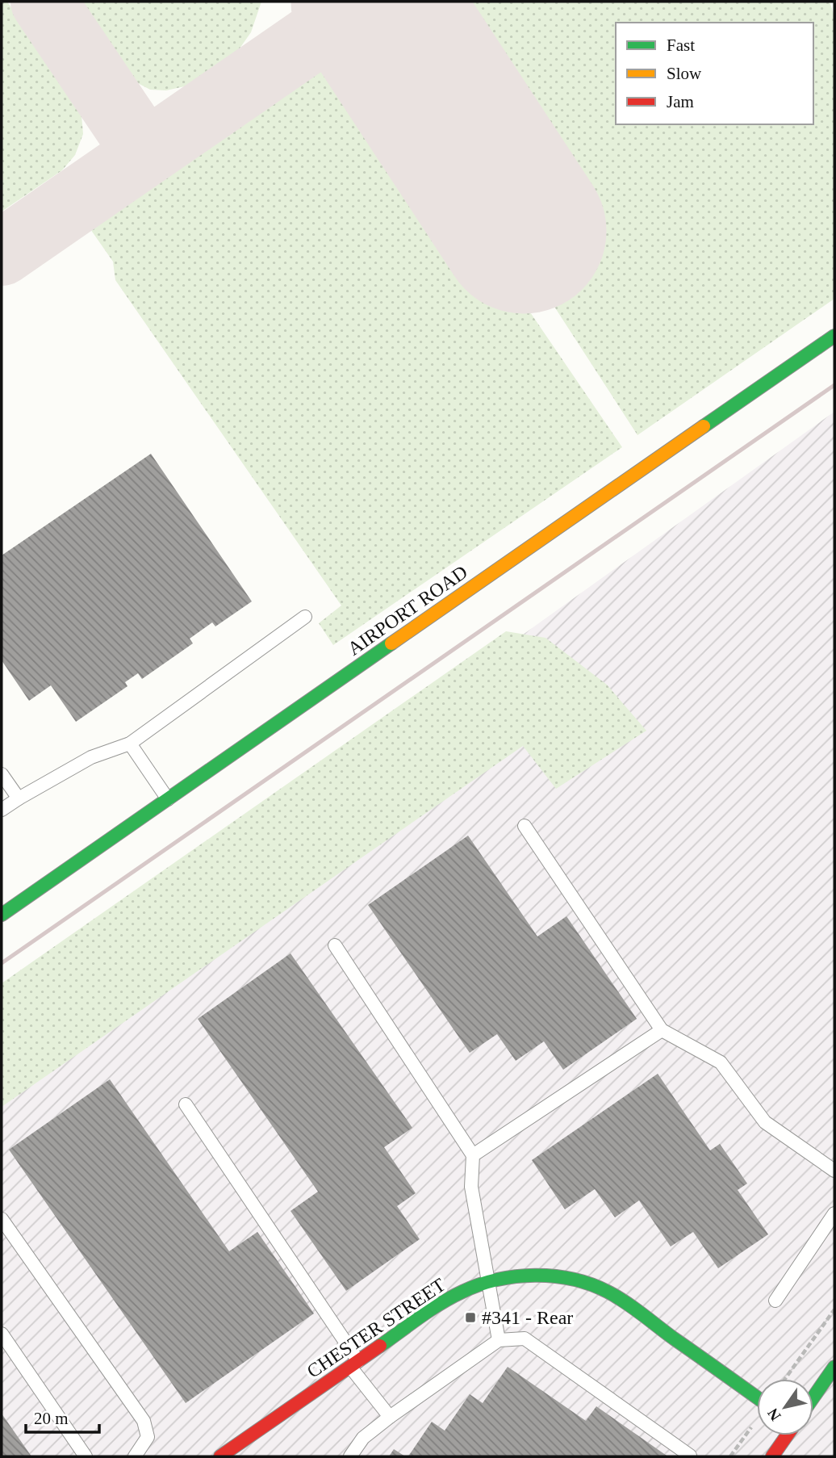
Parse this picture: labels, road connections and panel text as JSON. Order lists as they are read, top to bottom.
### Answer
{
  "streets": {
    "street": ["AIRPORT ROAD", "CHESTER STREET"]
  },
  "places": {
    "transit": ["#341 - Rear"]
  },
  "legend": ["Fast", "Slow", "Jam"],
  "scale_bar": "20 m",
  "north": "bottom left"
}
